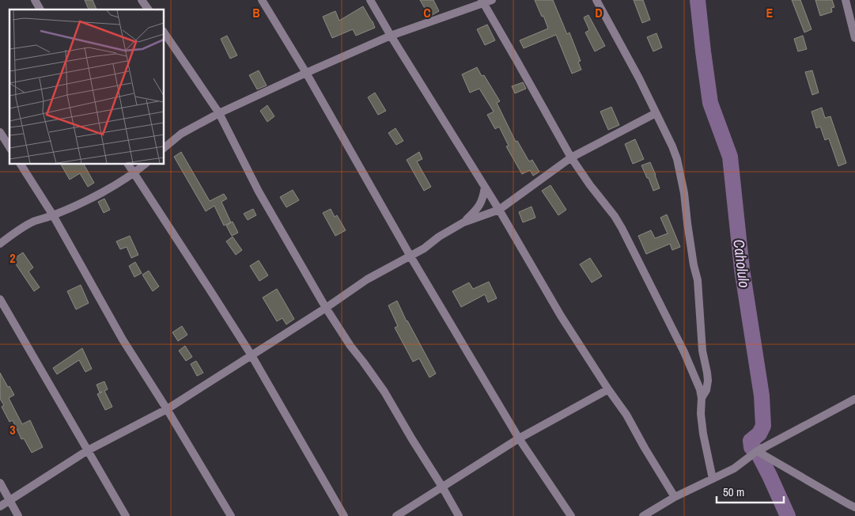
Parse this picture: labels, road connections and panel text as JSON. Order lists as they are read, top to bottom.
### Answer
{
  "water": ["Caholulo"],
  "scale_bar": "50 m",
  "grid": {
    "columns": [
      "B",
      "C",
      "D",
      "E"
    ],
    "rows": ["2", "3"]
  }
}
